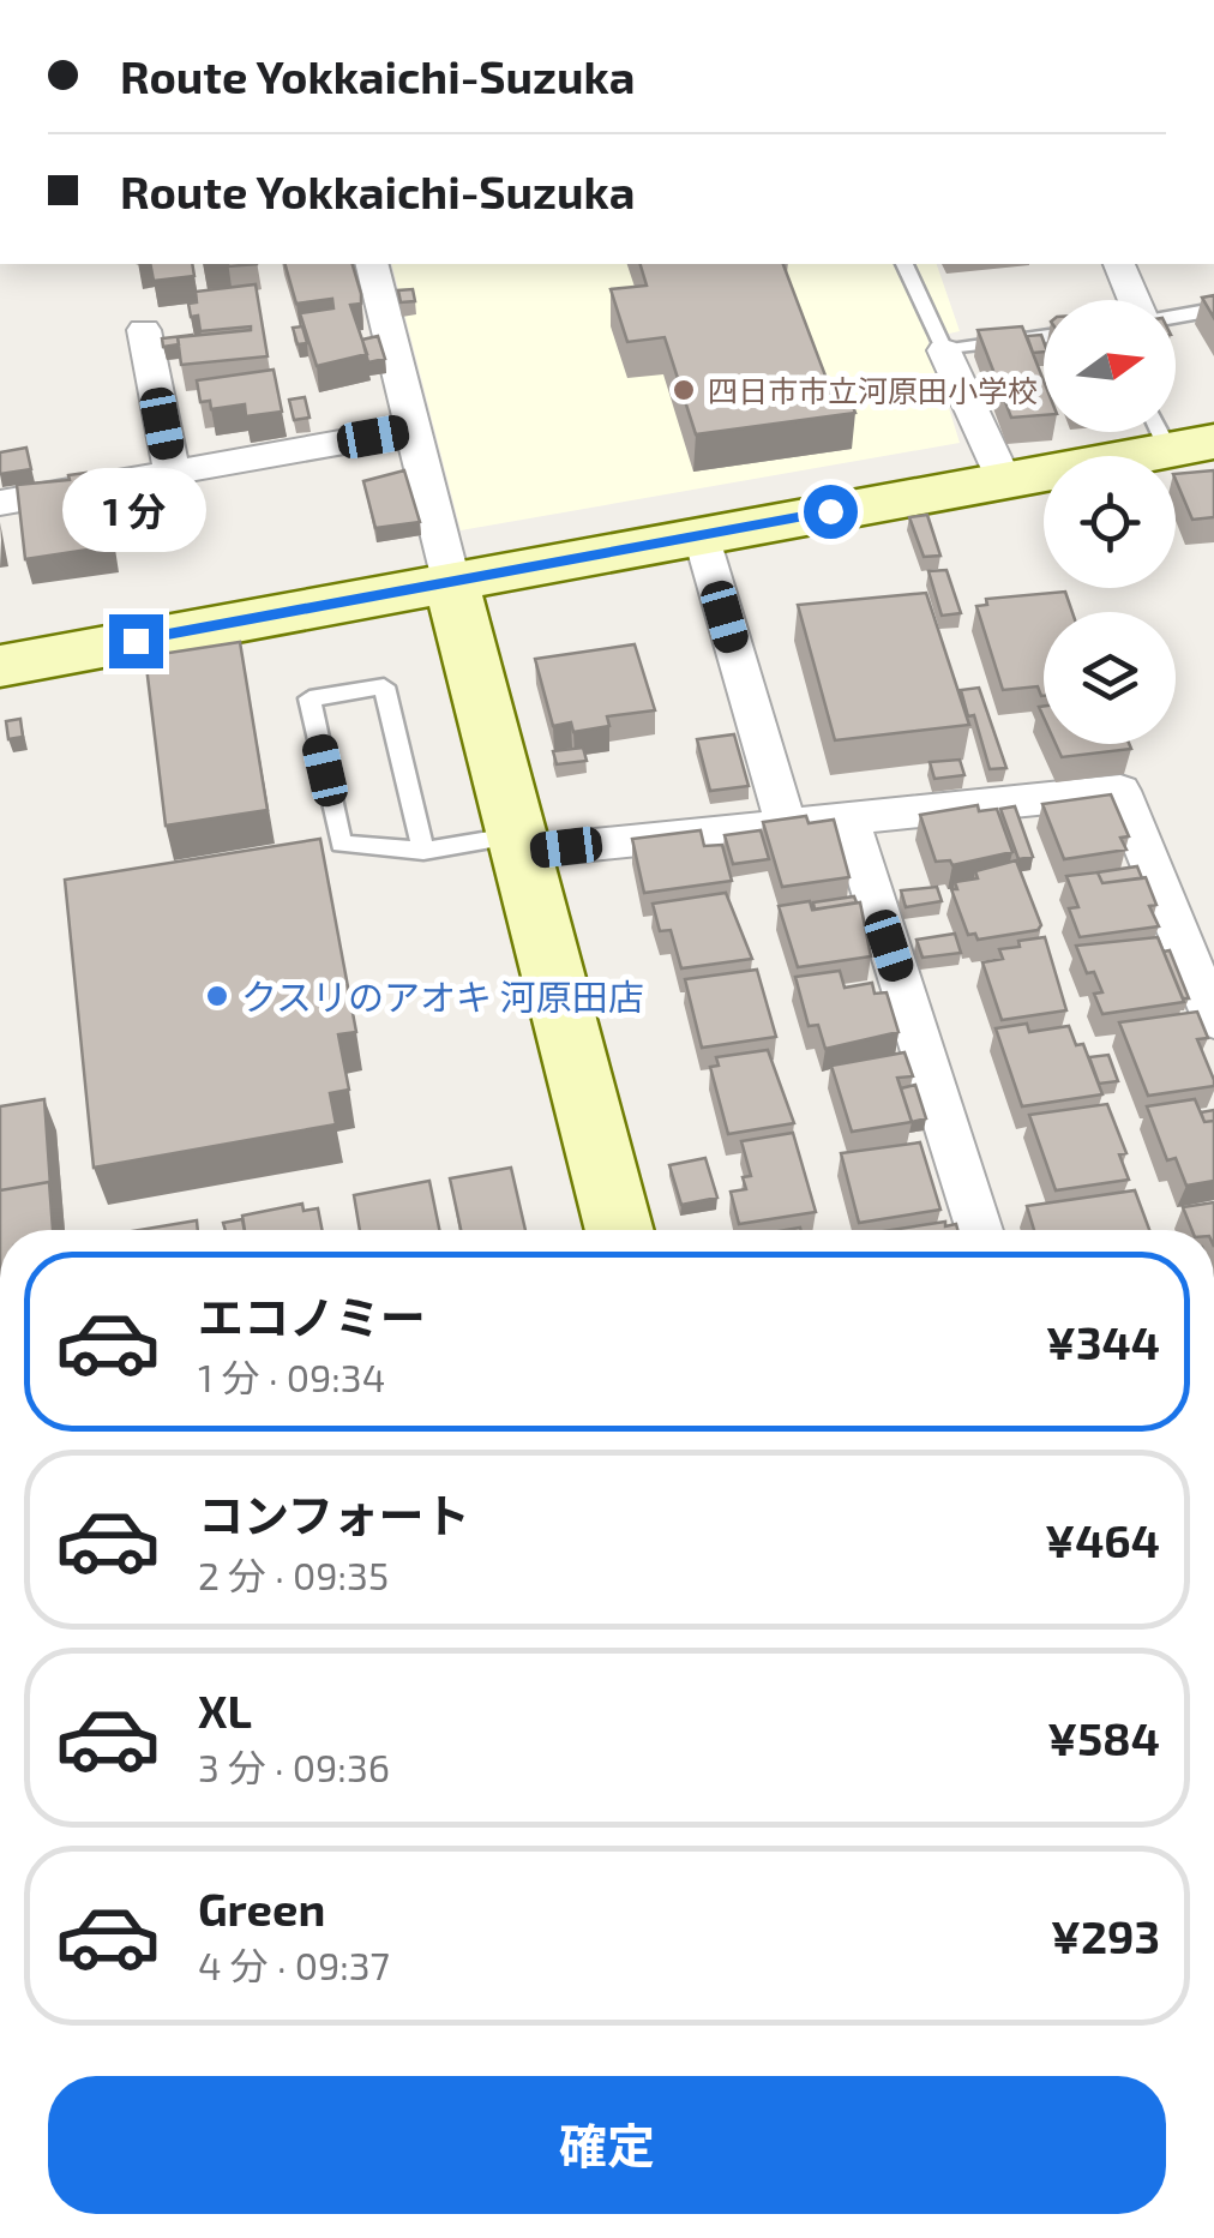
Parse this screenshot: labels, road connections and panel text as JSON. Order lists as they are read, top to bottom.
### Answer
{
  "places": ["四日市市立河原田小学校", "クスリのアオキ 河原田店"],
  "north": "right",
  "page": {
    "banner": ["Route Yokkaichi-Suzuka", "Route Yokkaichi-Suzuka"],
    "bubble": "1 分",
    "list": [
      {
        "name": "エコノミー",
        "note": "1 分 · 09:34",
        "value": "¥344"
      },
      {
        "name": "コンフォート",
        "note": "2 分 · 09:35",
        "value": "¥464"
      },
      {
        "name": "XL",
        "note": "3 分 · 09:36",
        "value": "¥584"
      },
      {
        "name": "Green",
        "note": "4 分 · 09:37",
        "value": "¥293"
      }
    ],
    "buttons": "確定"
  }
}
